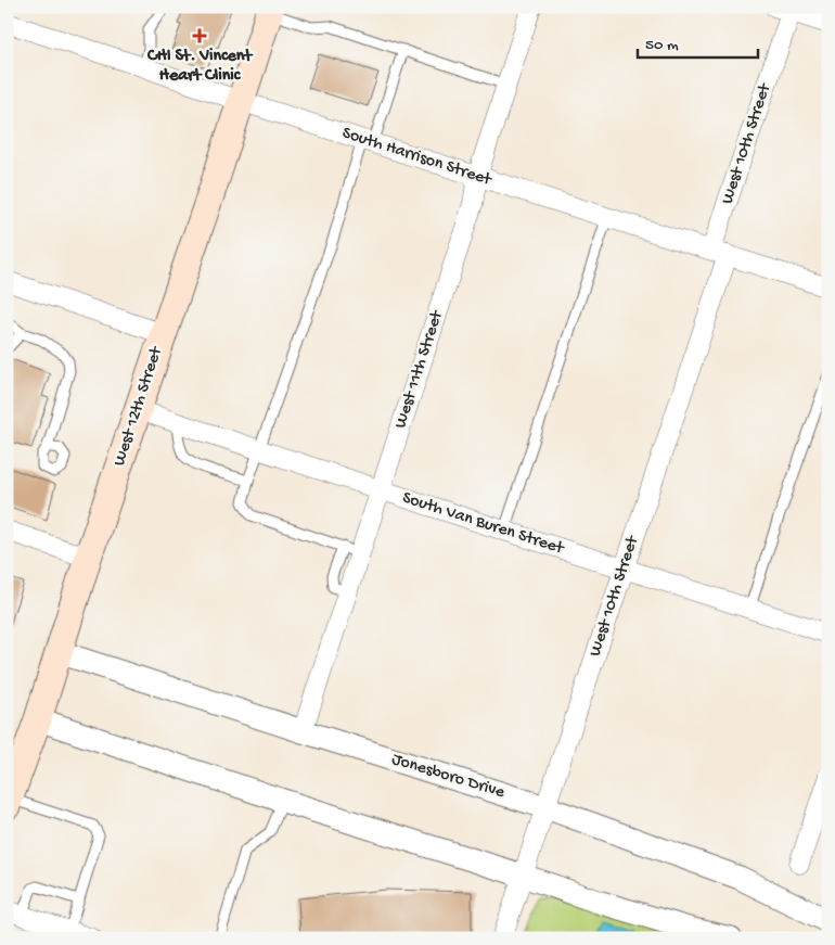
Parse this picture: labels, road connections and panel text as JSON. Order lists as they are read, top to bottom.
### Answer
{
  "streets": {
    "main road": ["West 12th Street"],
    "street": [
      "West 10th Street",
      "South Harrison Street",
      "West 11th Street",
      "South Van Buren Street",
      "Jonesboro Drive"
    ]
  },
  "crossings": [
    ["West 10th Street", "South Harrison Street"],
    ["West 10th Street", "South Van Buren Street"],
    ["West 10th Street", "Jonesboro Drive"],
    ["South Harrison Street", "West 11th Street"],
    ["South Harrison Street", "West 12th Street"],
    ["West 11th Street", "South Van Buren Street"],
    ["West 11th Street", "Jonesboro Drive"],
    ["West 12th Street", "South Van Buren Street"],
    ["West 12th Street", "Jonesboro Drive"]
  ],
  "places": {
    "health": ["CHI St. Vincent Heart Clinic"]
  },
  "scale_bar": "50 m"
}
